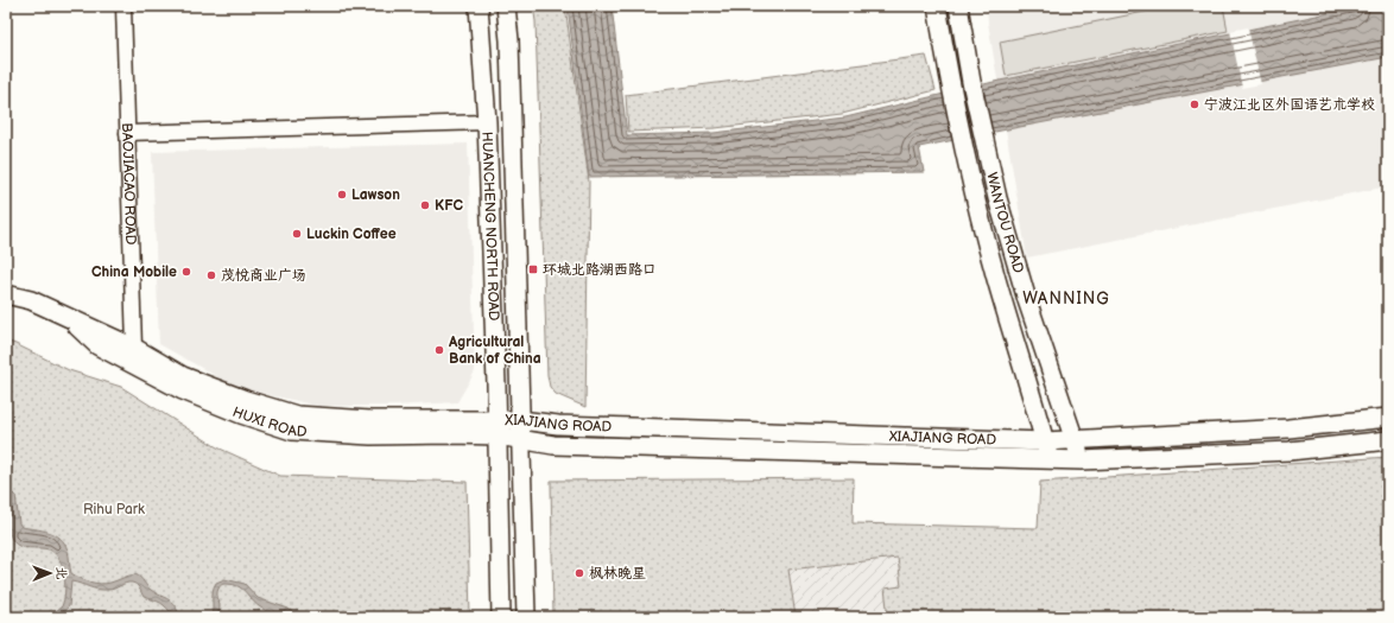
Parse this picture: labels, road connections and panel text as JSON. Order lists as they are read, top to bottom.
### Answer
{
  "streets": {
    "main road": [
      "WANTOU ROAD",
      "HUANCHENG NORTH ROAD",
      "HUXI ROAD",
      "XIAJIANG ROAD"
    ],
    "street": ["BAOJIACAO ROAD"]
  },
  "crossings": [
    ["BAOJIACAO ROAD", "HUXI ROAD"],
    ["WANTOU ROAD", "XIAJIANG ROAD"],
    ["HUANCHENG NORTH ROAD", "HUXI ROAD"],
    ["HUANCHENG NORTH ROAD", "XIAJIANG ROAD"],
    ["HUXI ROAD", "XIAJIANG ROAD"]
  ],
  "districts": ["WANNING"],
  "parks": ["Rihu Park"],
  "places": {
    "other": [
      "宁波江北区外国语艺术学校",
      "Lawson",
      "KFC",
      "Luckin Coffee",
      "China Mobile",
      "茂悦商业广场",
      "Agricultural Bank of China",
      "枫林晚星"
    ],
    "transit": ["环城北路湖西路口"]
  },
  "north": "right"
}
